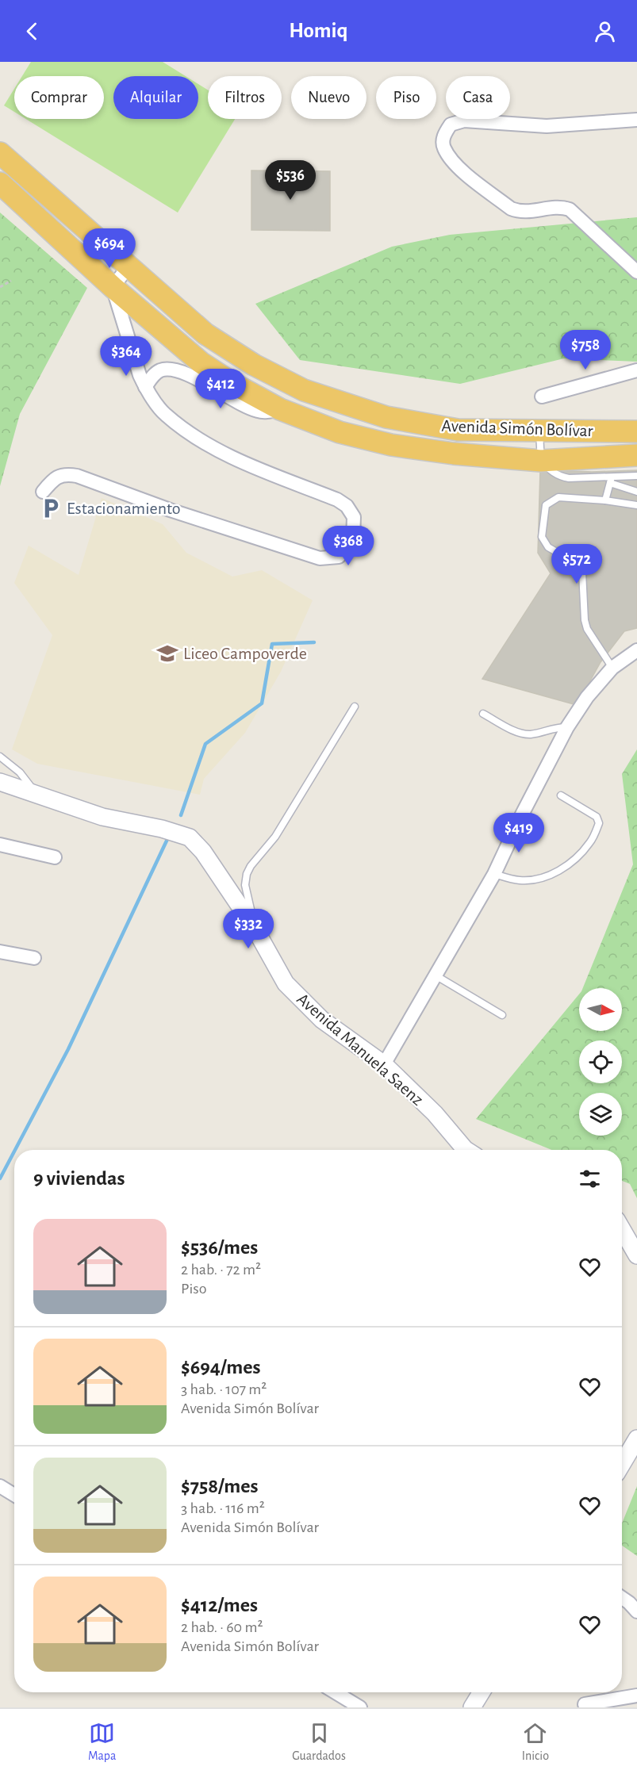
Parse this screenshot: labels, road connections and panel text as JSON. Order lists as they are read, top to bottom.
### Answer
{
  "streets": {
    "highway": ["Avenida Simón Bolívar"],
    "street": ["Avenida Manuela Saenz"]
  },
  "places": {
    "parking": ["Estacionamiento"],
    "school or university": ["Liceo Campoverde"]
  },
  "north": "right",
  "page": {
    "header": "Homiq",
    "chip": [
      "Comprar",
      "Alquilar",
      "Filtros",
      "Nuevo",
      "Piso",
      "Casa"
    ],
    "price": [
      "$536",
      "$694",
      "$758",
      "$364",
      "$412",
      "$368",
      "$572",
      "$419",
      "$332"
    ],
    "heading": "9 viviendas",
    "list": [
      {
        "name": "$536/mes",
        "note": "2 hab. · 72 m² · Piso"
      },
      {
        "name": "$694/mes",
        "note": "3 hab. · 107 m² · Avenida Simón Bolívar"
      },
      {
        "name": "$758/mes",
        "note": "3 hab. · 116 m² · Avenida Simón Bolívar"
      },
      {
        "name": "$412/mes",
        "note": "2 hab. · 60 m² · Avenida Simón Bolívar"
      }
    ],
    "tabs": ["Mapa", "Guardados", "Inicio"]
  }
}
